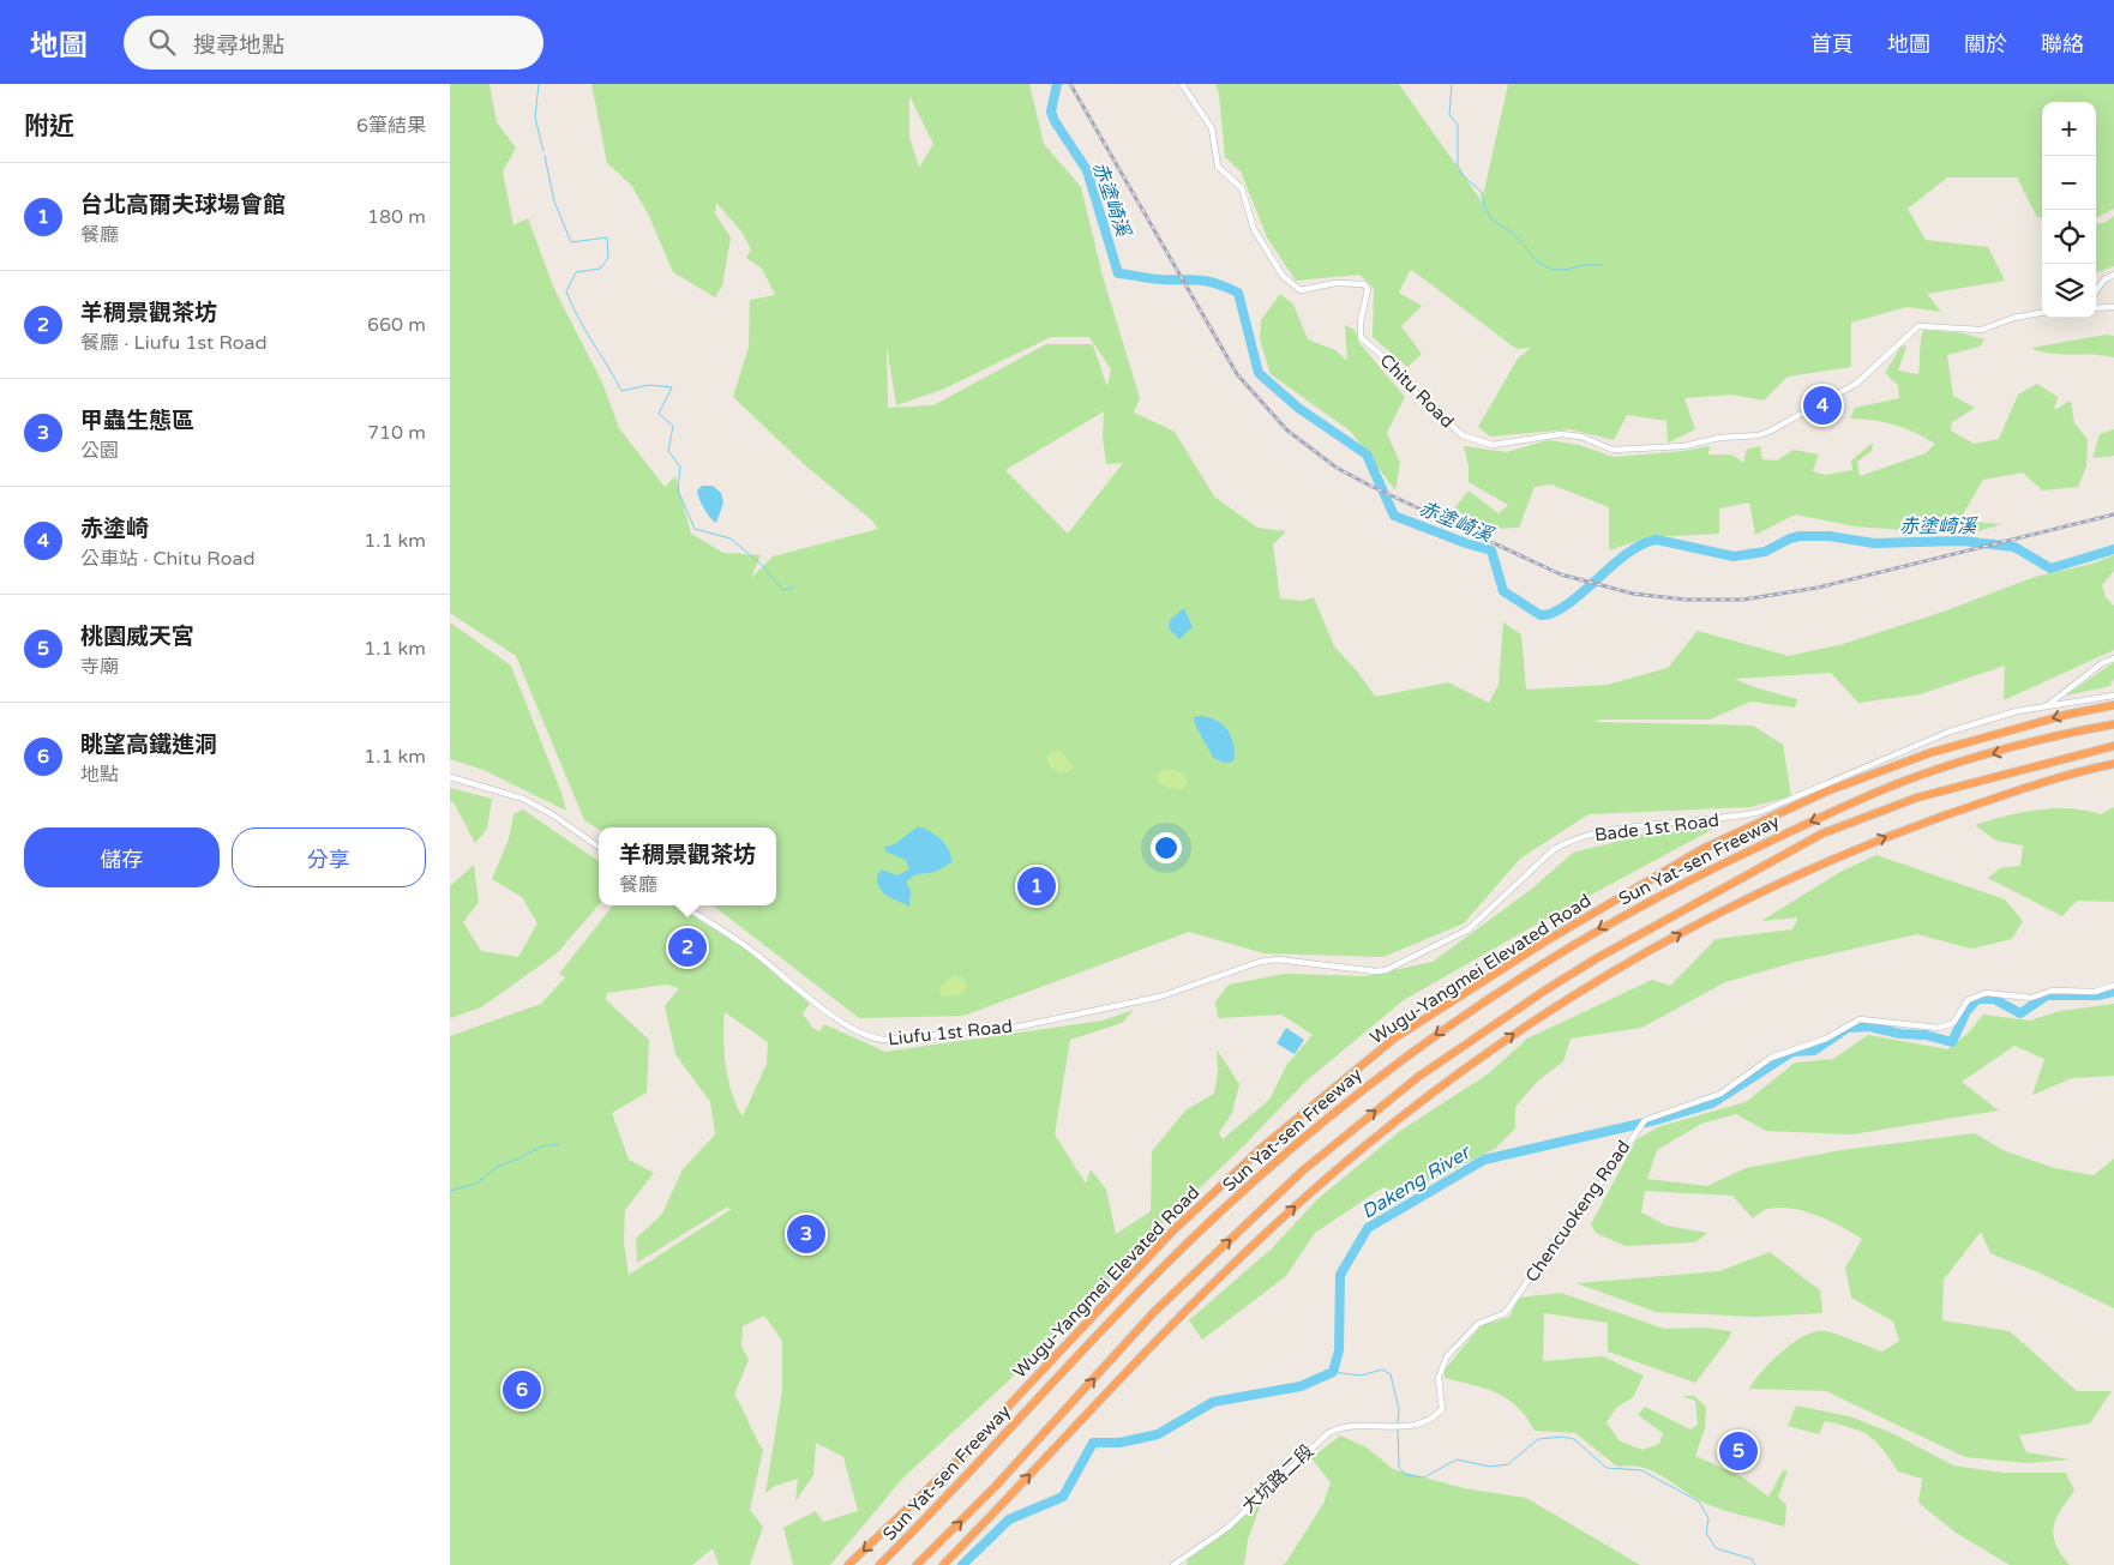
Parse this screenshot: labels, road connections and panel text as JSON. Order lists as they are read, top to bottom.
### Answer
{
  "streets": {
    "highway": ["Sun Yat-sen Freeway", "Wugu-Yangmei Elevated Road"],
    "street": [
      "Chitu Road",
      "Bade 1st Road",
      "Liufu 1st Road",
      "Chencuokeng Road",
      "大坑路二段"
    ]
  },
  "crossings": [
    ["Bade 1st Road", "Liufu 1st Road"],
    ["Chencuokeng Road", "大坑路二段"]
  ],
  "water": ["赤塗崎溪", "Dakeng River"],
  "page": {
    "header": "地圖",
    "search": "搜尋地點",
    "nav": [
      "首頁",
      "地圖",
      "關於",
      "聯絡"
    ],
    "heading": ["附近", "6筆結果"],
    "map_buttons": ["+", "−"],
    "list": [
      {
        "mark": "1",
        "name": "台北高爾夫球場會館",
        "note": "餐廳",
        "value": "180 m"
      },
      {
        "mark": "2",
        "name": "羊稠景觀茶坊",
        "note": "餐廳 · Liufu 1st Road",
        "value": "660 m"
      },
      {
        "mark": "3",
        "name": "甲蟲生態區",
        "note": "公園",
        "value": "710 m"
      },
      {
        "mark": "4",
        "name": "赤塗崎",
        "note": "公車站 · Chitu Road",
        "value": "1.1 km"
      },
      {
        "mark": "5",
        "name": "桃園威天宮",
        "note": "寺廟",
        "value": "1.1 km"
      },
      {
        "mark": "6",
        "name": "眺望高鐵進洞",
        "note": "地點",
        "value": "1.1 km"
      }
    ],
    "pins": [
      "4",
      "1",
      "2",
      "3",
      "6",
      "5"
    ],
    "buttons": ["儲存", "分享"],
    "popup": ["羊稠景觀茶坊", "餐廳"]
  }
}
